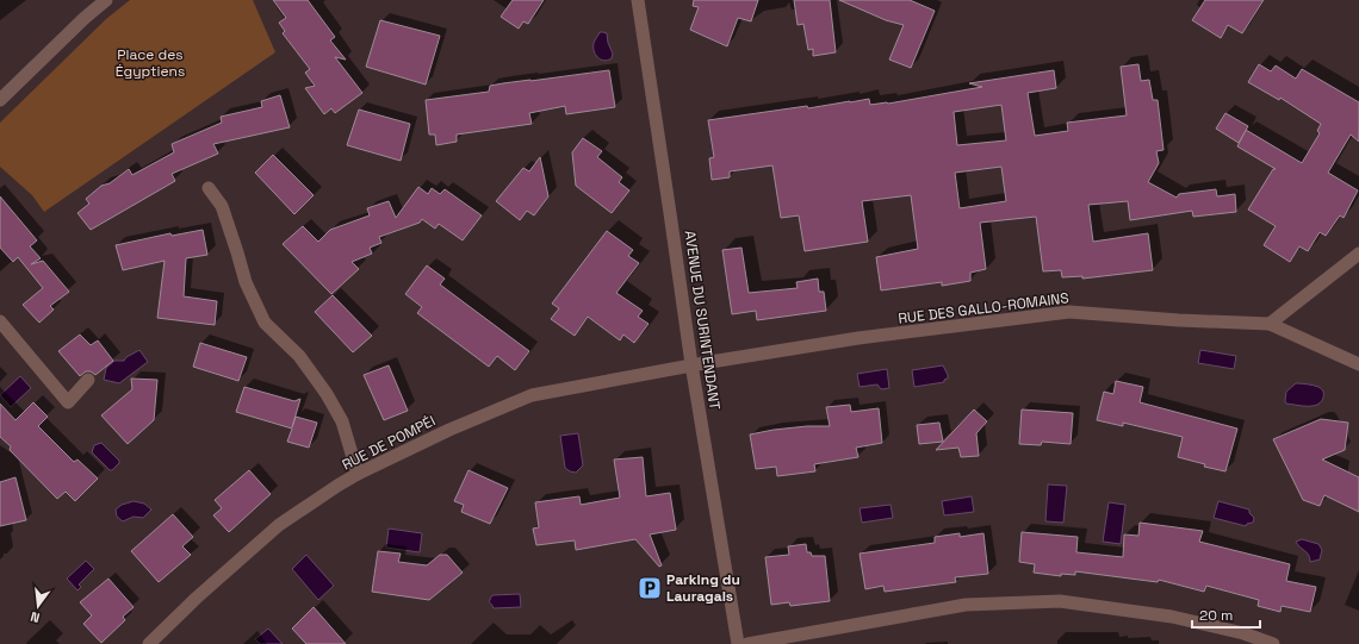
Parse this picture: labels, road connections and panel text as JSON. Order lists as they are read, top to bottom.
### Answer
{
  "streets": {
    "street": ["RUE DES GALLO-ROMAINS", "AVENUE DU SURINTENDANT", "RUE DE POMPÉI"]
  },
  "crossings": [
    ["RUE DES GALLO-ROMAINS", "AVENUE DU SURINTENDANT"],
    ["RUE DES GALLO-ROMAINS", "RUE DE POMPÉI"],
    ["AVENUE DU SURINTENDANT", "RUE DE POMPÉI"]
  ],
  "parks": ["Place des Égyptiens"],
  "places": {
    "parking": ["Parking du Lauragais"]
  },
  "scale_bar": "20 m",
  "north": "bottom"
}
